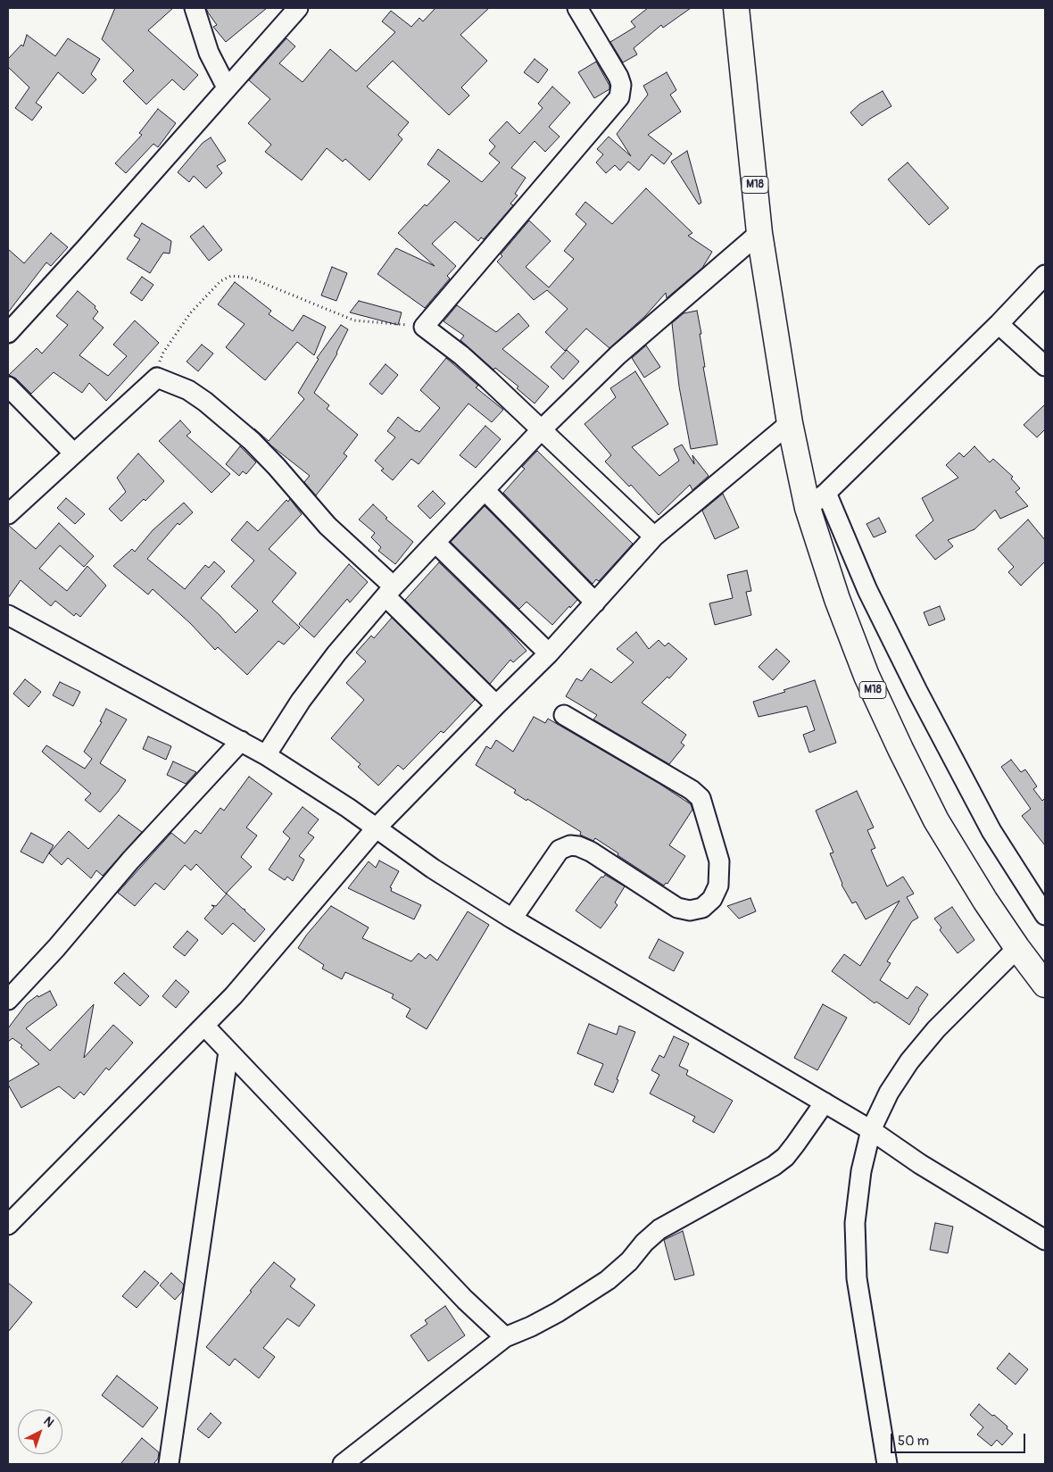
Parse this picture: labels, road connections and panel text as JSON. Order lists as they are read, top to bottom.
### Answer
{
  "streets": {
    "main road": ["M18"]
  },
  "scale_bar": "50 m",
  "north": "top right"
}
